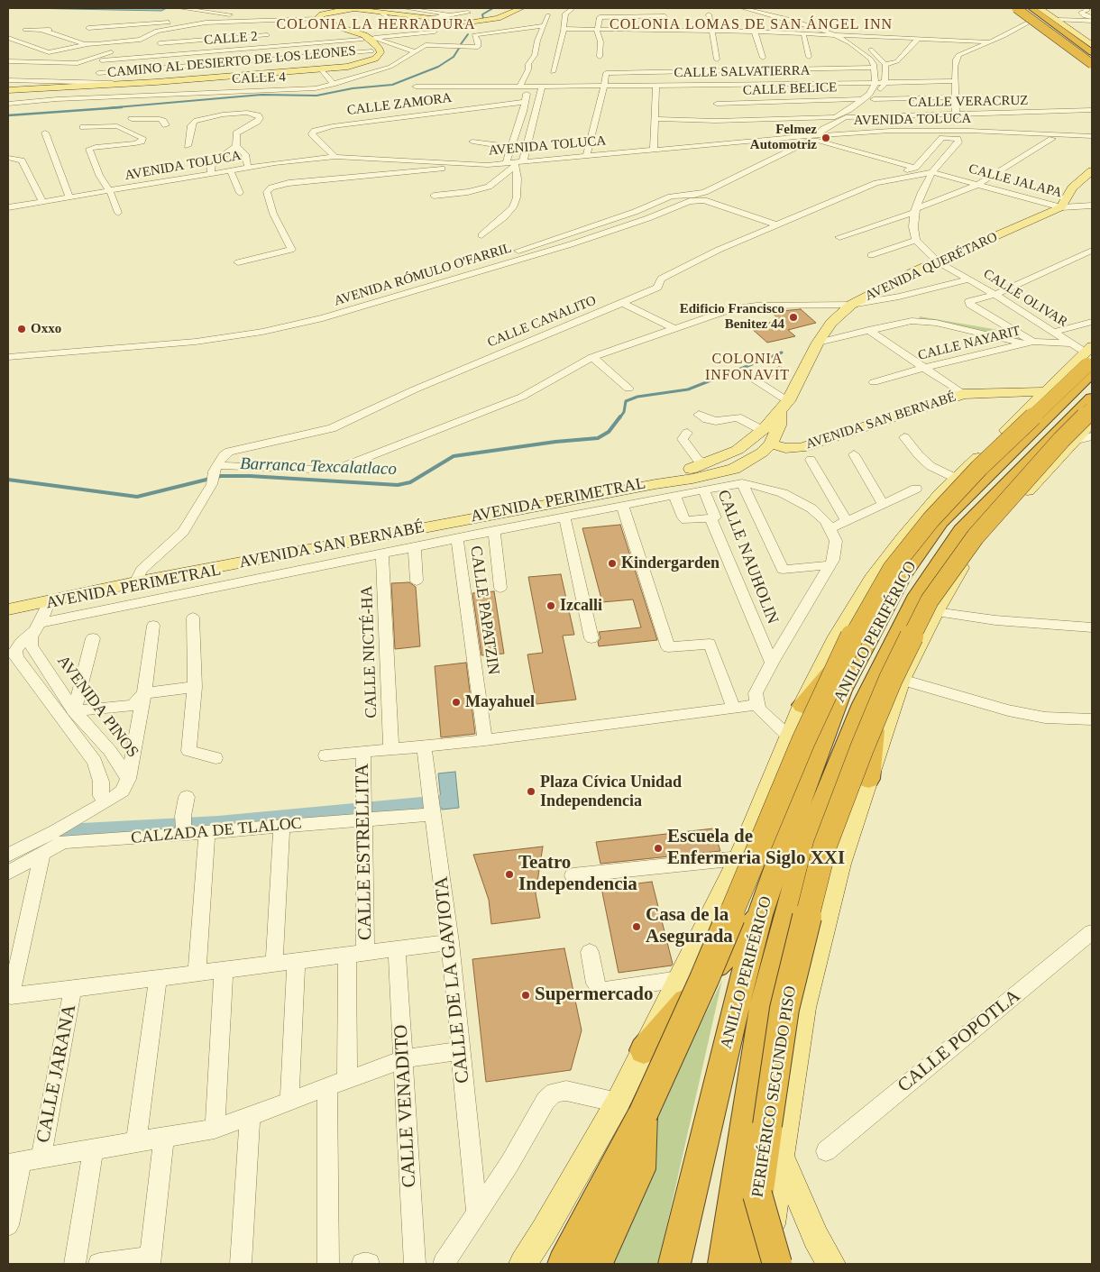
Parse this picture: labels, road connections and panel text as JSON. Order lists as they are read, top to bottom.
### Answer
{
  "streets": {
    "highway": ["ANILLO PERIFÉRICO", "PERIFÉRICO SEGUNDO PISO"],
    "main road": ["CAMINO AL DESIERTO DE LOS LEONES", "AVENIDA QUERÉTARO", "AVENIDA SAN BERNABÉ"],
    "street": [
      "CALLE 2",
      "CALLE SALVATIERRA",
      "CALLE 4",
      "CALLE BELICE",
      "CALLE VERACRUZ",
      "CALLE ZAMORA",
      "AVENIDA TOLUCA",
      "CALLE JALAPA",
      "AVENIDA RÓMULO O'FARRIL",
      "CALLE OLIVAR",
      "CALLE CANALITO",
      "CALLE NAYARIT",
      "AVENIDA PERIMETRAL",
      "CALLE NAUHOLIN",
      "CALLE PAPATZIN",
      "CALLE NICTÉ-HA",
      "AVENIDA PINOS",
      "CALZADA DE TLALOC",
      "CALLE ESTRELLITA",
      "CALLE DE LA GAVIOTA",
      "CALLE POPOTLA",
      "CALLE JARANA",
      "CALLE VENADITO"
    ]
  },
  "crossings": [
    ["CALLE 2", "CAMINO AL DESIERTO DE LOS LEONES"],
    ["CALLE BELICE", "AVENIDA TOLUCA"],
    ["CALLE VERACRUZ", "AVENIDA TOLUCA"],
    ["CALLE VERACRUZ", "AVENIDA RÓMULO O'FARRIL"],
    ["CALLE ZAMORA", "AVENIDA TOLUCA"],
    ["AVENIDA TOLUCA", "AVENIDA RÓMULO O'FARRIL"],
    ["CALLE JALAPA", "AVENIDA QUERÉTARO"],
    ["CALLE JALAPA", "CALLE CANALITO"],
    ["AVENIDA QUERÉTARO", "CALLE OLIVAR"],
    ["AVENIDA QUERÉTARO", "AVENIDA SAN BERNABÉ"],
    ["CALLE OLIVAR", "CALLE NAYARIT"],
    ["AVENIDA SAN BERNABÉ", "AVENIDA PINOS"],
    ["AVENIDA PERIMETRAL", "CALLE NAUHOLIN"],
    ["AVENIDA PERIMETRAL", "CALLE PAPATZIN"],
    ["AVENIDA PERIMETRAL", "CALLE NICTÉ-HA"],
    ["AVENIDA PERIMETRAL", "AVENIDA PINOS"],
    ["CALZADA DE TLALOC", "CALLE ESTRELLITA"],
    ["CALZADA DE TLALOC", "CALLE DE LA GAVIOTA"]
  ],
  "districts": ["COLONIA LA HERRADURA", "COLONIA LOMAS DE SAN ÁNGEL INN", "COLONIA INFONAVIT"],
  "water": ["Barranca Texcalatlaco"],
  "places": [
    "Felmez Automotriz",
    "Edificio Francisco Benitez 44",
    "Oxxo",
    "Kindergarden",
    "Izcalli",
    "Mayahuel",
    "Plaza Cívica Unidad Independencia",
    "Escuela de Enfermeria Siglo XXI",
    "Teatro Independencia",
    "Casa de la Asegurada",
    "Supermercado"
  ]
}
